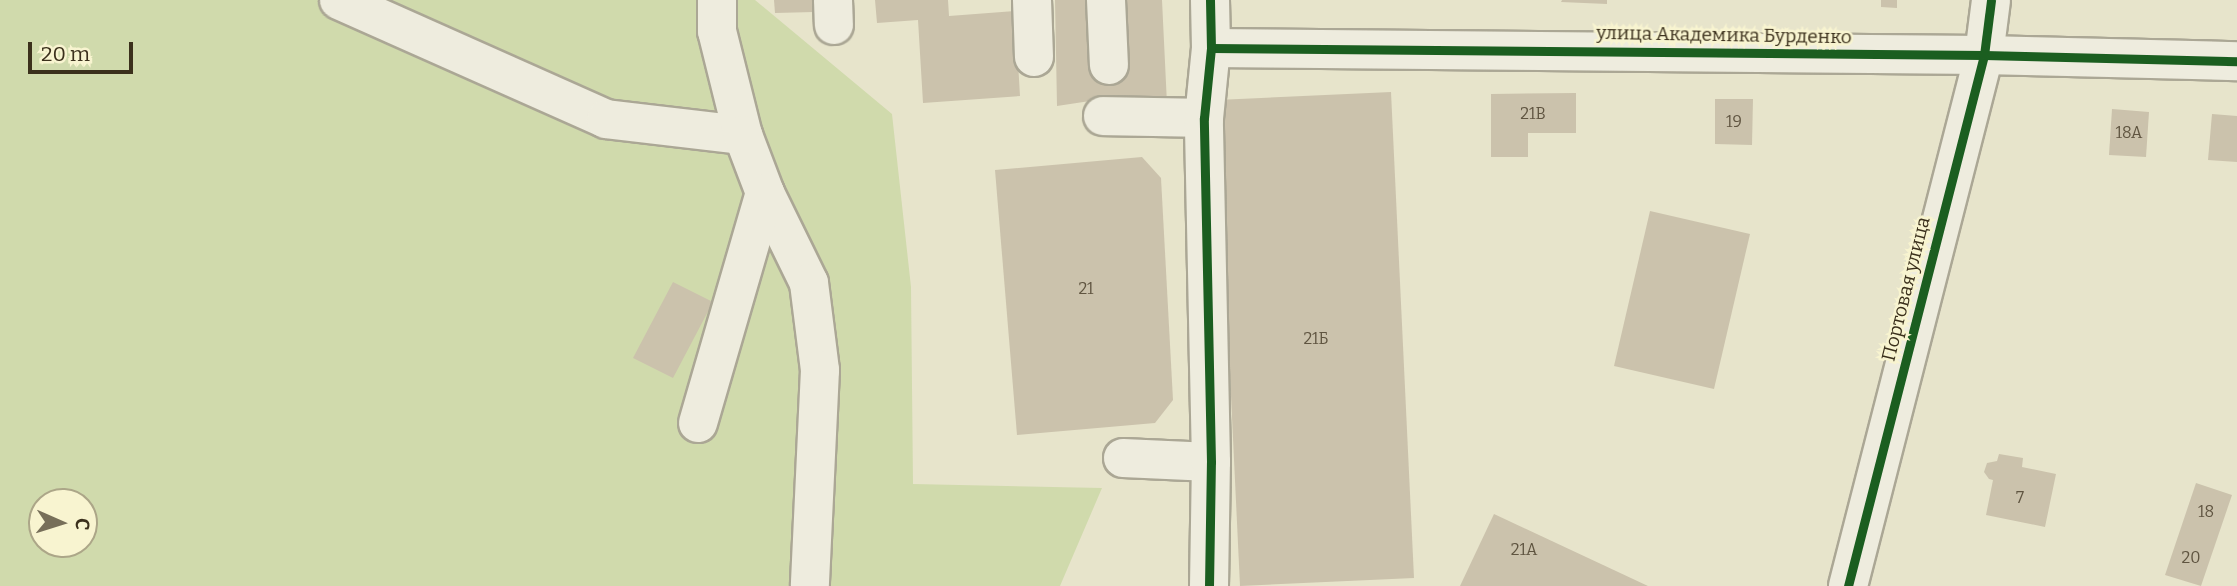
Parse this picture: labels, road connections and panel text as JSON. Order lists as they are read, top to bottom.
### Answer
{
  "streets": {
    "street": ["улица Академика Бурденко", "Портовая улица"]
  },
  "crossings": [
    ["улица Академика Бурденко", "Портовая улица"]
  ],
  "house_numbers": [
    "21В",
    "19",
    "18А",
    "21",
    "21Б",
    "7",
    "18",
    "21А",
    "20"
  ],
  "scale_bar": "20 m",
  "north": "right"
}
